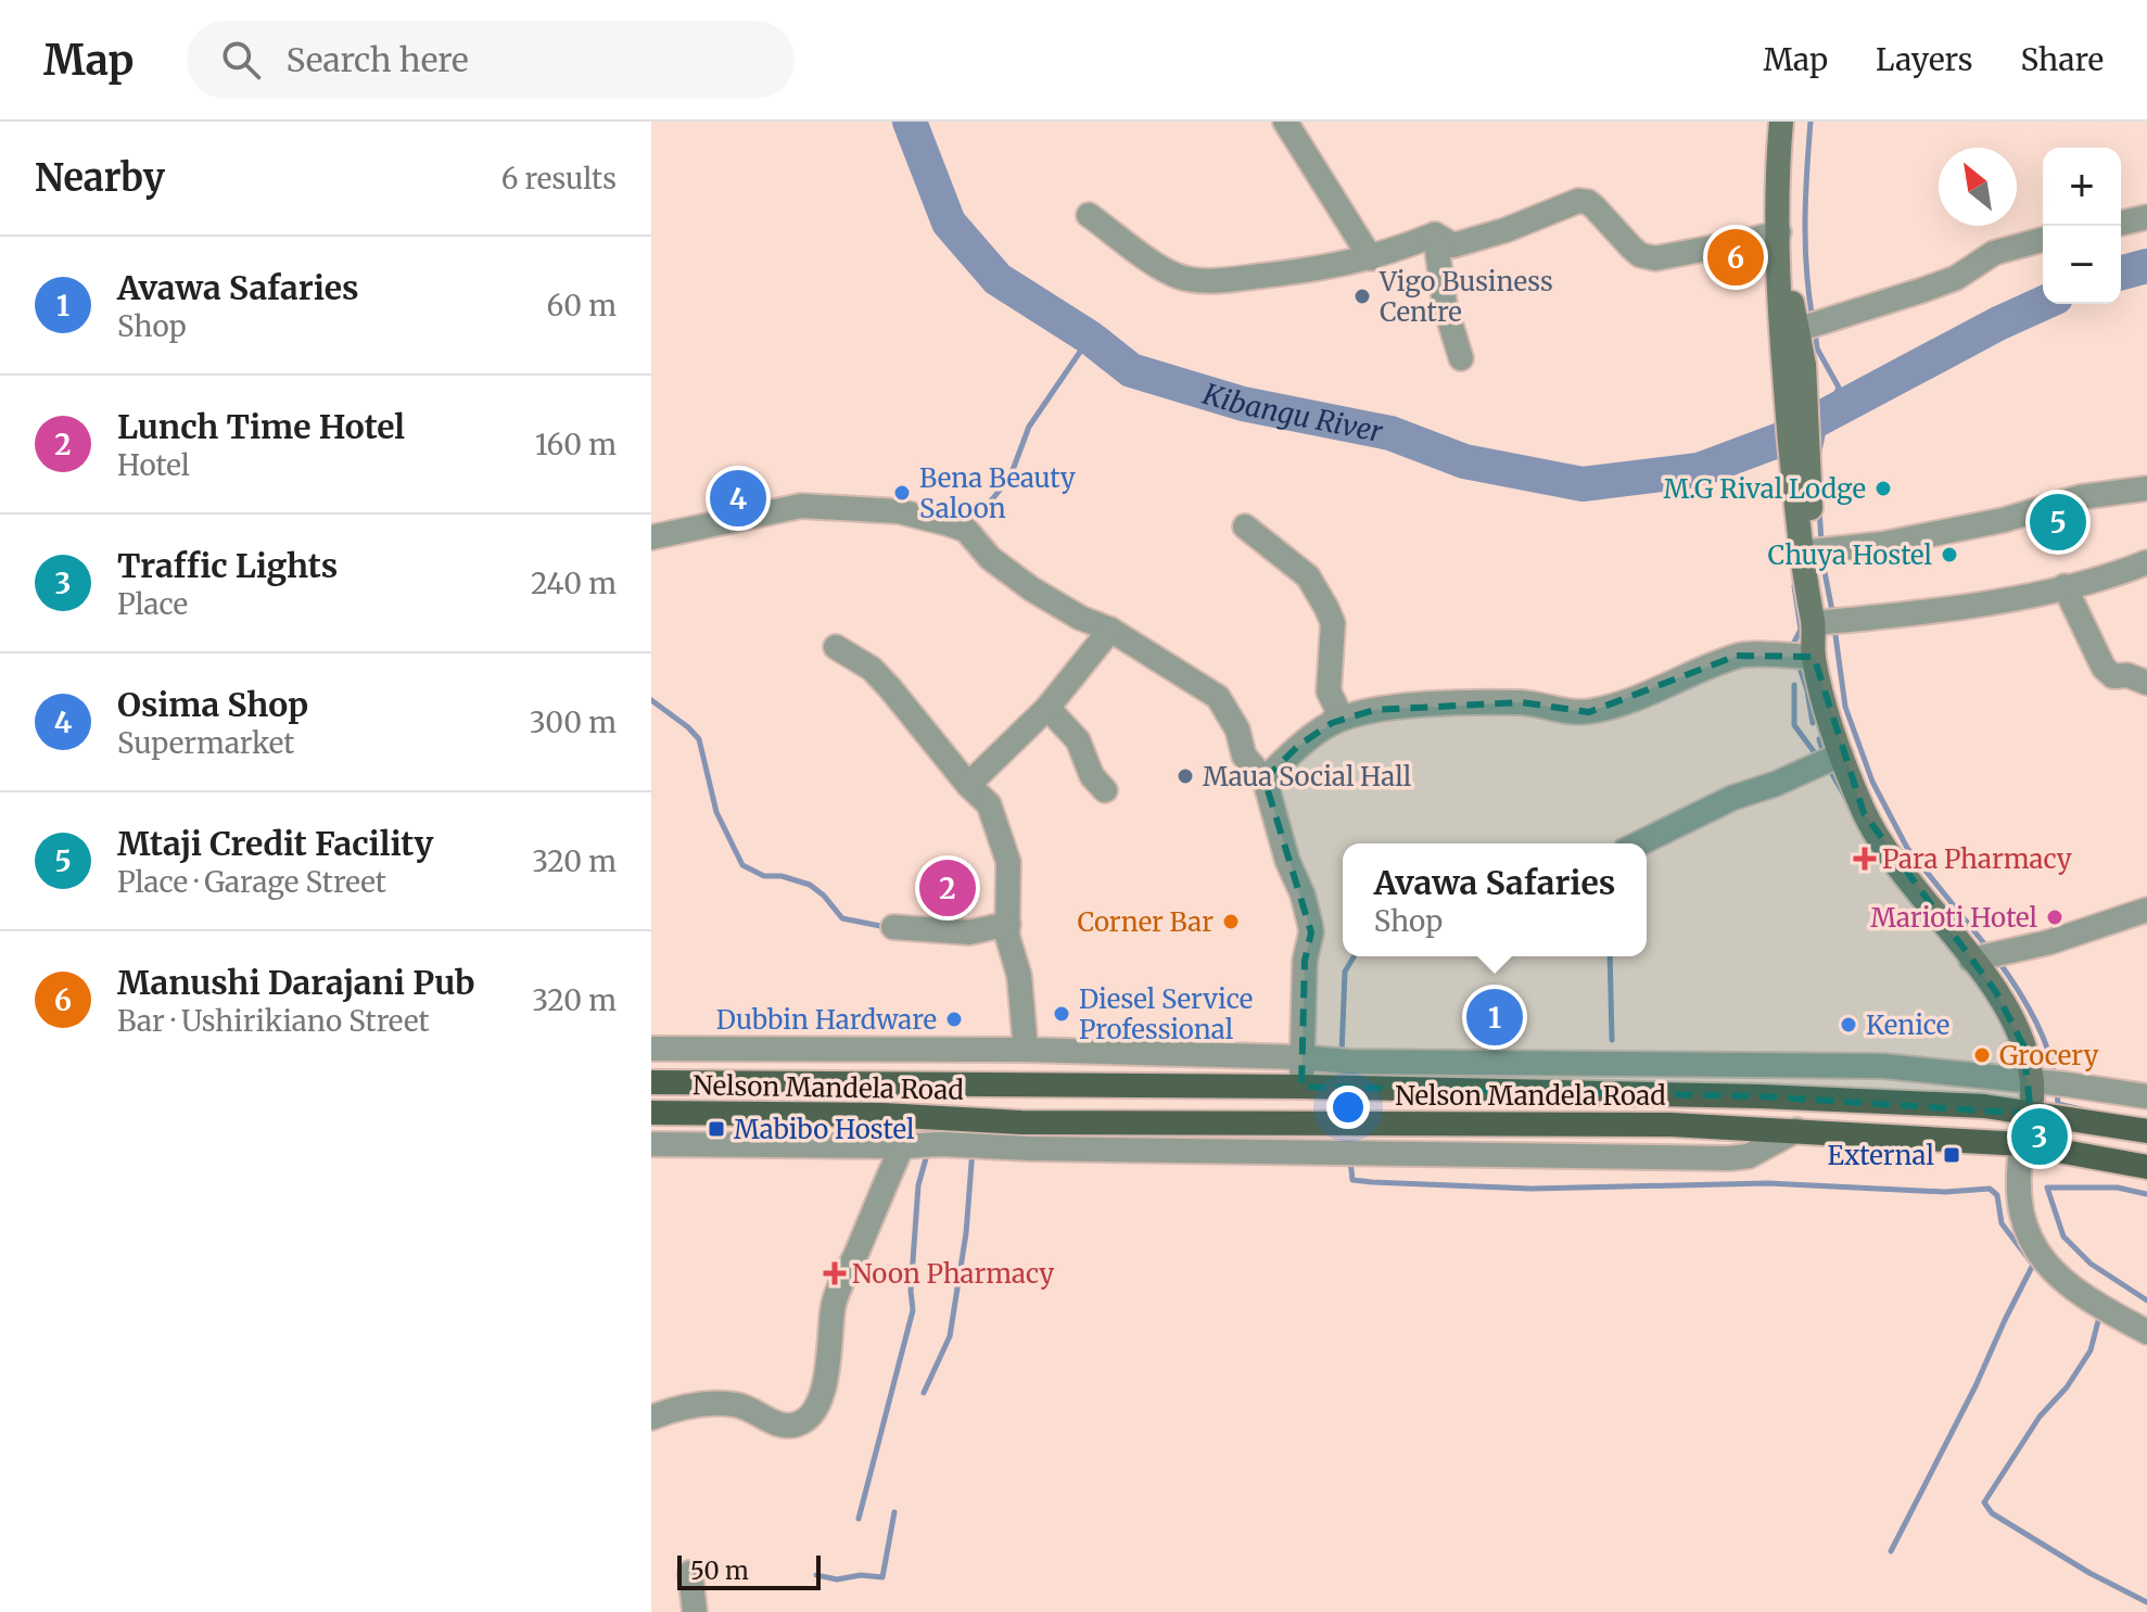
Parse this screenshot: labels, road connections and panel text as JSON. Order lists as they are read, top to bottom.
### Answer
{
  "streets": {
    "main road": ["Nelson Mandela Road"]
  },
  "water": ["Kibangu River"],
  "places": {
    "other": [
      "Vigo Business Centre",
      "M.G Rival Lodge",
      "Bena Beauty Saloon",
      "Chuya Hostel",
      "Maua Social Hall",
      "Marioti Hotel",
      "Corner Bar",
      "Diesel Service Professional",
      "Dubbin Hardware",
      "Kenice",
      "Grocery"
    ],
    "health": ["Para Pharmacy", "Noon Pharmacy"],
    "transit": ["Mabibo Hostel", "External"]
  },
  "scale_bar": "50 m",
  "north": "top left",
  "page": {
    "header": "Map",
    "search": "Search here",
    "nav": ["Map", "Layers", "Share"],
    "heading": ["Nearby", "6 results"],
    "map_buttons": ["+", "−"],
    "pins": [
      "6",
      "4",
      "5",
      "2",
      "1",
      "3"
    ],
    "list": [
      {
        "mark": "1",
        "name": "Avawa Safaries",
        "note": "Shop",
        "value": "60 m"
      },
      {
        "mark": "2",
        "name": "Lunch Time Hotel",
        "note": "Hotel",
        "value": "160 m"
      },
      {
        "mark": "3",
        "name": "Traffic Lights",
        "note": "Place",
        "value": "240 m"
      },
      {
        "mark": "4",
        "name": "Osima Shop",
        "note": "Supermarket",
        "value": "300 m"
      },
      {
        "mark": "5",
        "name": "Mtaji Credit Facility",
        "note": "Place · Garage Street",
        "value": "320 m"
      },
      {
        "mark": "6",
        "name": "Manushi Darajani Pub",
        "note": "Bar · Ushirikiano Street",
        "value": "320 m"
      }
    ],
    "popup": ["Avawa Safaries", "Shop"],
    "scale": "50 m"
  }
}
